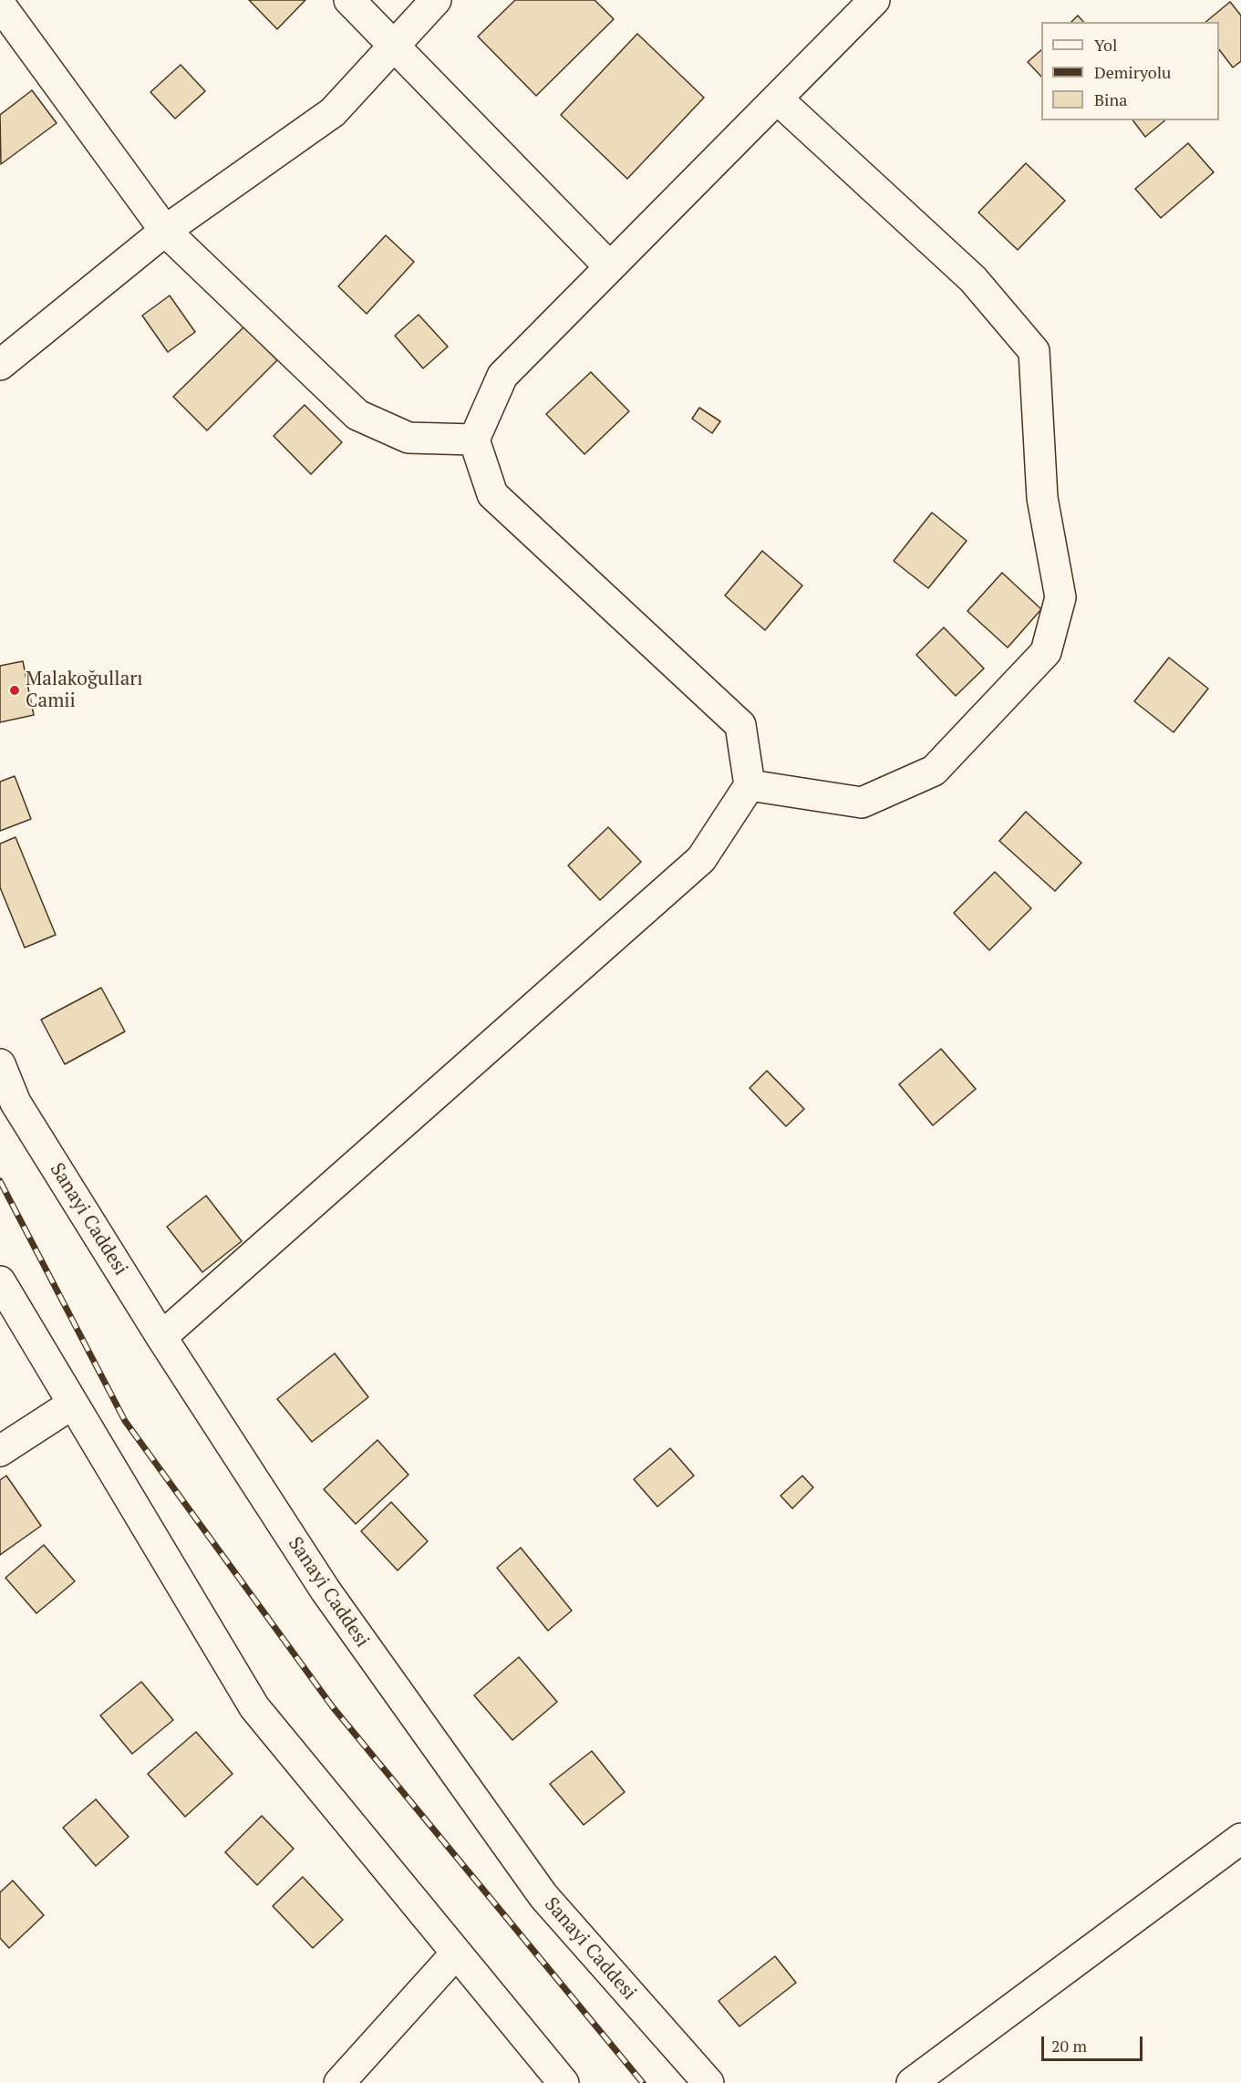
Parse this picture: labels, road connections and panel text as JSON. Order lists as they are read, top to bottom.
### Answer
{
  "streets": {
    "street": ["Sanayi Caddesi"]
  },
  "places": ["Malakoğulları Camii"],
  "legend": ["Yol", "Demiryolu", "Bina"],
  "scale_bar": "20 m"
}
